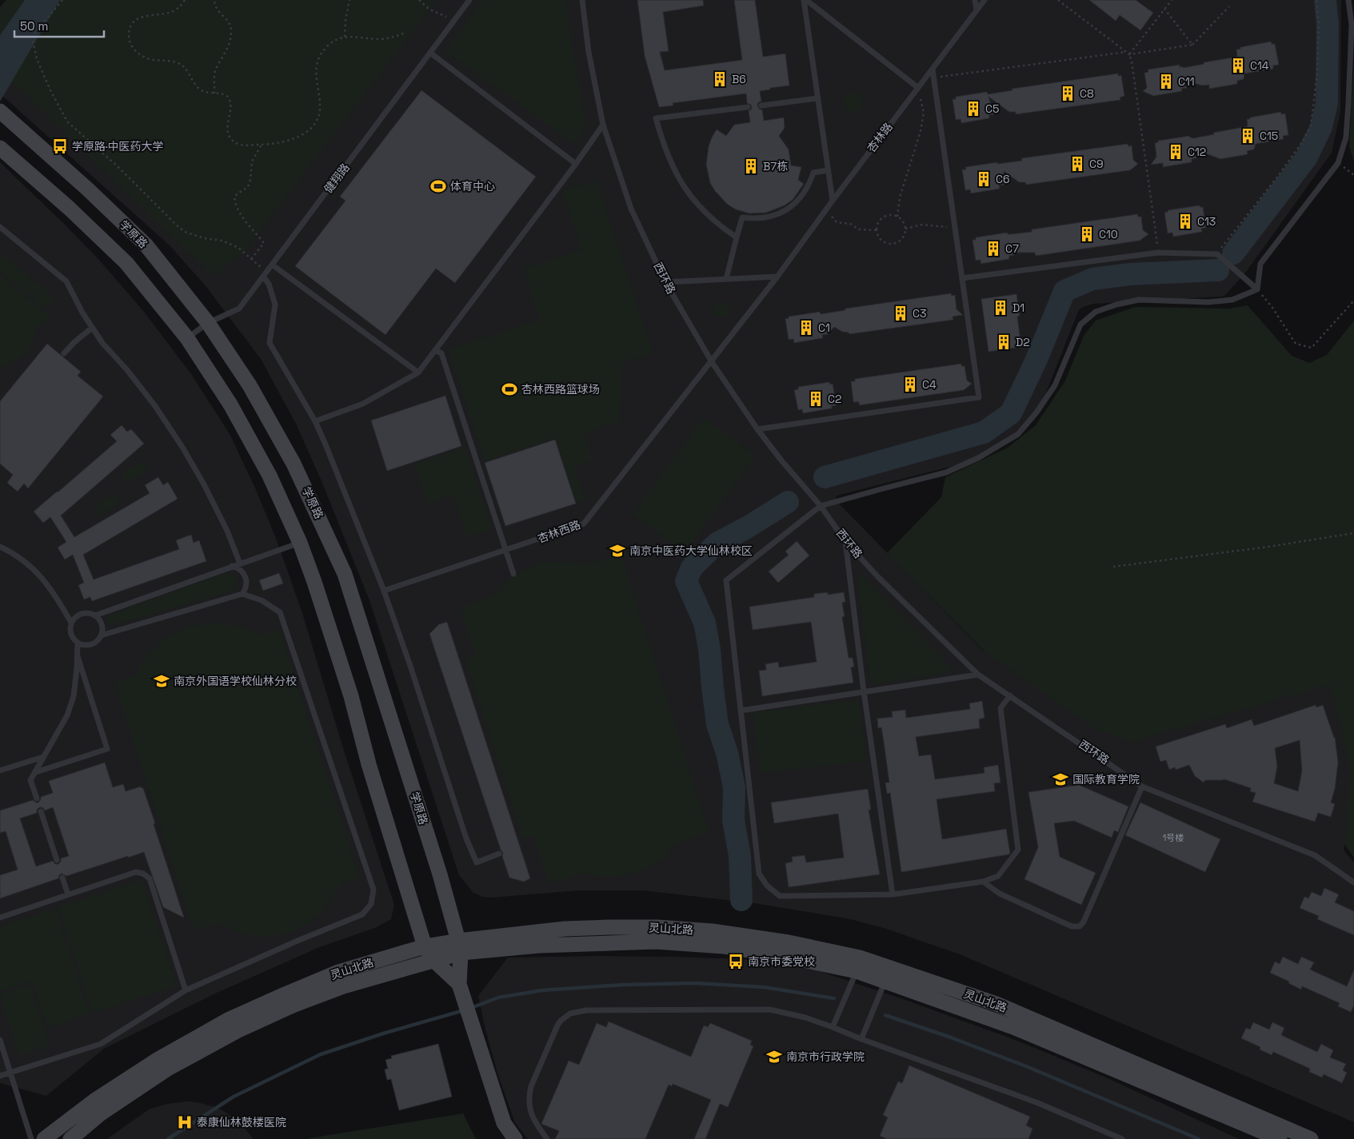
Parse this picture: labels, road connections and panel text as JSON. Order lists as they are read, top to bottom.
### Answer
{
  "streets": {
    "main road": ["学原路", "灵山北路"],
    "lane": [
      "杏林路",
      "健翔路",
      "西环路",
      "杏林西路"
    ]
  },
  "crossings": [
    ["杏林路", "西环路"],
    ["杏林路", "杏林西路"],
    ["健翔路", "学原路"],
    ["学原路", "灵山北路"],
    ["西环路", "杏林西路"]
  ],
  "places": {
    "building": [
      "C14",
      "B6",
      "C11",
      "C8",
      "C5",
      "C15",
      "C12",
      "C9",
      "B7栋",
      "C6",
      "C13",
      "C10",
      "C7",
      "D1",
      "C3",
      "C1",
      "D2",
      "C4",
      "C2"
    ],
    "bus stop": ["学原路·中医药大学", "南京市委党校"],
    "sports": ["体育中心", "杏林西路篮球场"],
    "school or university": [
      "南京中医药大学仙林校区",
      "南京外国语学校仙林分校",
      "国际教育学院",
      "南京市行政学院"
    ],
    "hospital": ["泰康仙林鼓楼医院"]
  },
  "house_numbers": ["1号楼"],
  "scale_bar": "50 m"
}
